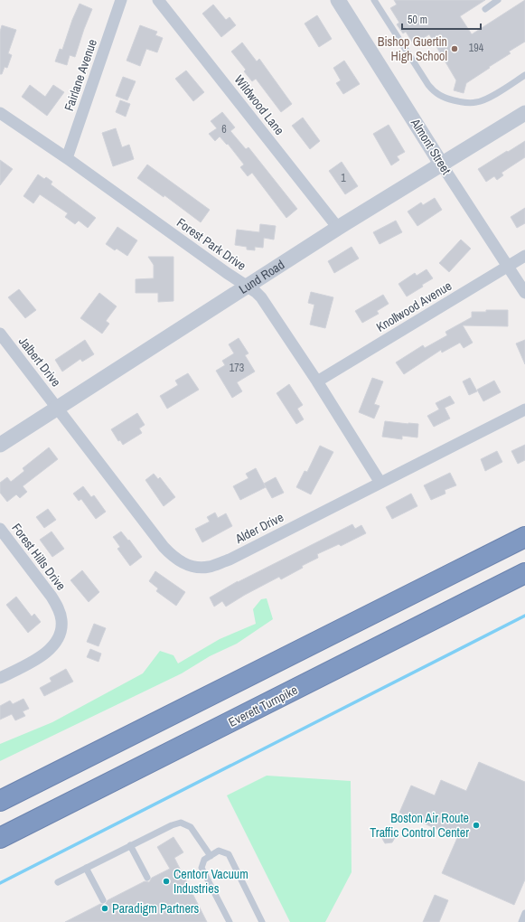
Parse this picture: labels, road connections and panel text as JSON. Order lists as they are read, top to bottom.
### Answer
{
  "streets": {
    "highway": ["Everett Turnpike"],
    "street": [
      "Fairlane Avenue",
      "Wildwood Lane",
      "Almont Street",
      "Forest Park Drive",
      "Lund Road",
      "Knollwood Avenue",
      "Jalbert Drive",
      "Alder Drive",
      "Forest Hills Drive"
    ]
  },
  "crossings": [
    ["Fairlane Avenue", "Forest Park Drive"],
    ["Wildwood Lane", "Lund Road"],
    ["Almont Street", "Lund Road"],
    ["Almont Street", "Knollwood Avenue"],
    ["Forest Park Drive", "Lund Road"],
    ["Forest Park Drive", "Knollwood Avenue"],
    ["Forest Park Drive", "Alder Drive"],
    ["Lund Road", "Jalbert Drive"],
    ["Lund Road", "Alder Drive"],
    ["Jalbert Drive", "Alder Drive"]
  ],
  "places": [
    "Bishop Guertin High School",
    "Boston Air Route Traffic Control Center",
    "Centorr Vacuum Industries",
    "Paradigm Partners"
  ],
  "house_numbers": [
    "194",
    "6",
    "1",
    "173"
  ],
  "scale_bar": "50 m"
}
